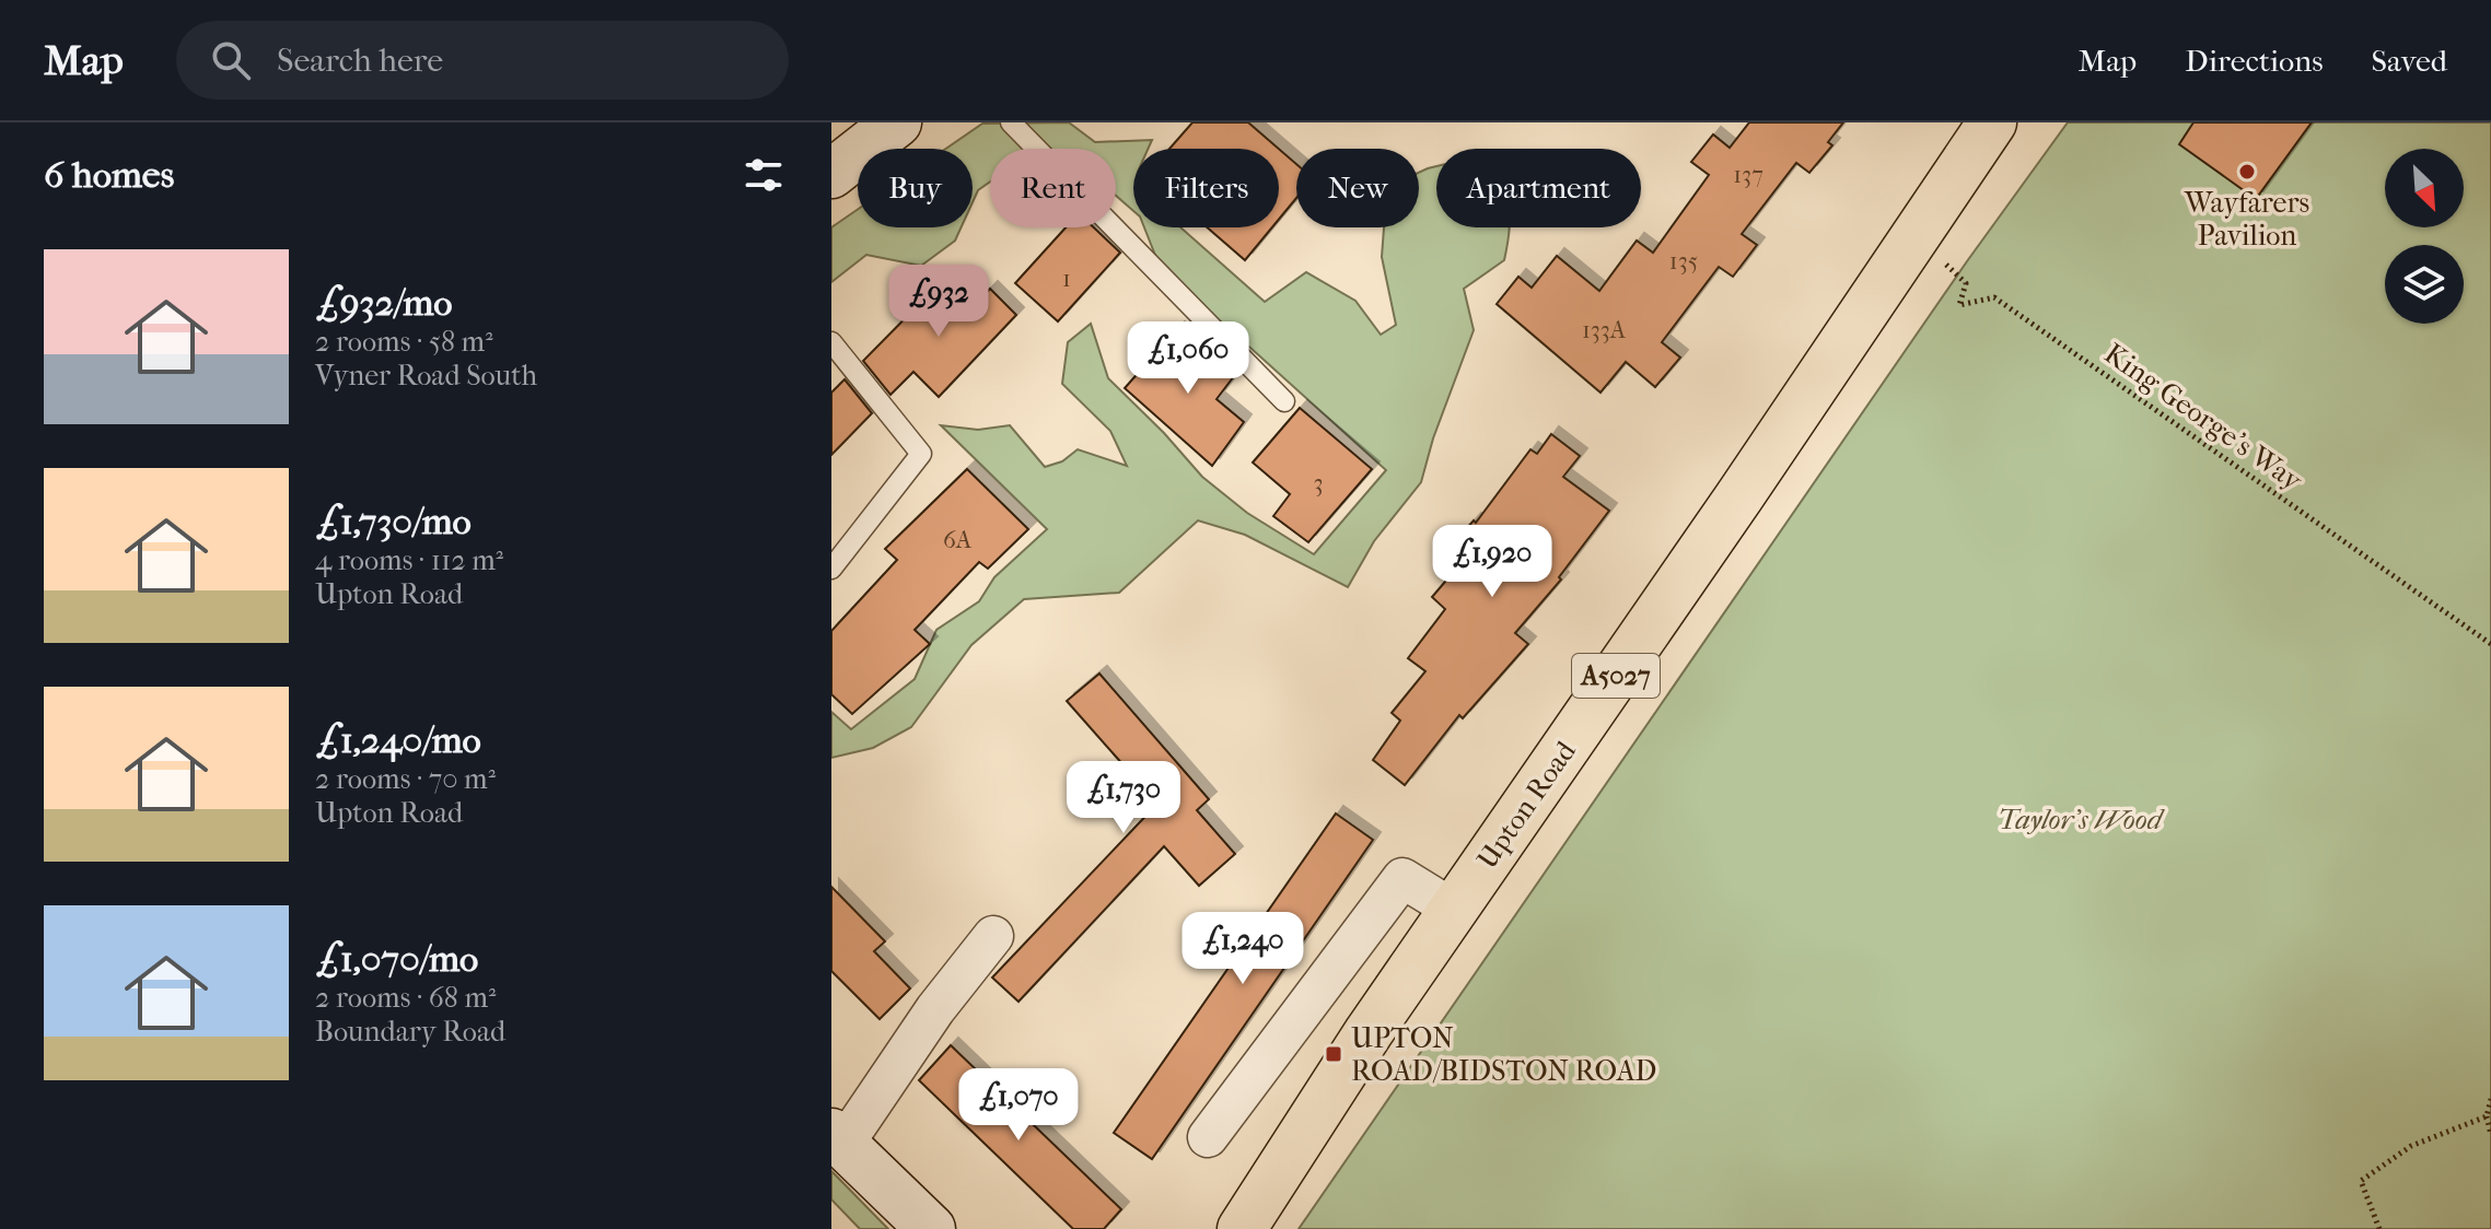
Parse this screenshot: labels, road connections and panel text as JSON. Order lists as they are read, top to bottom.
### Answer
{
  "streets": {
    "main road": ["A5027", "Upton Road"],
    "path": ["King George's Way"]
  },
  "crossings": [
    ["King George's Way", "Upton Road"]
  ],
  "parks": ["Taylor's Wood"],
  "places": {
    "other": ["Wayfarers Pavilion"],
    "transit": ["UPTON ROAD/BIDSTON ROAD"]
  },
  "house_numbers": [
    "137",
    "135",
    "1",
    "133A",
    "3",
    "6A"
  ],
  "north": "bottom right",
  "page": {
    "header": "Map",
    "search": "Search here",
    "nav": ["Map", "Directions", "Saved"],
    "heading": "6 homes",
    "chip": [
      "Buy",
      "Rent",
      "Filters",
      "New",
      "Apartment"
    ],
    "list": [
      {
        "name": "£932/mo",
        "note": "2 rooms · 58 m² · Vyner Road South"
      },
      {
        "name": "£1,730/mo",
        "note": "4 rooms · 112 m² · Upton Road"
      },
      {
        "name": "£1,240/mo",
        "note": "2 rooms · 70 m² · Upton Road"
      },
      {
        "name": "£1,070/mo",
        "note": "2 rooms · 68 m² · Boundary Road"
      }
    ],
    "price": [
      "£932",
      "£1,060",
      "£1,920",
      "£1,730",
      "£1,240",
      "£1,070"
    ]
  }
}
